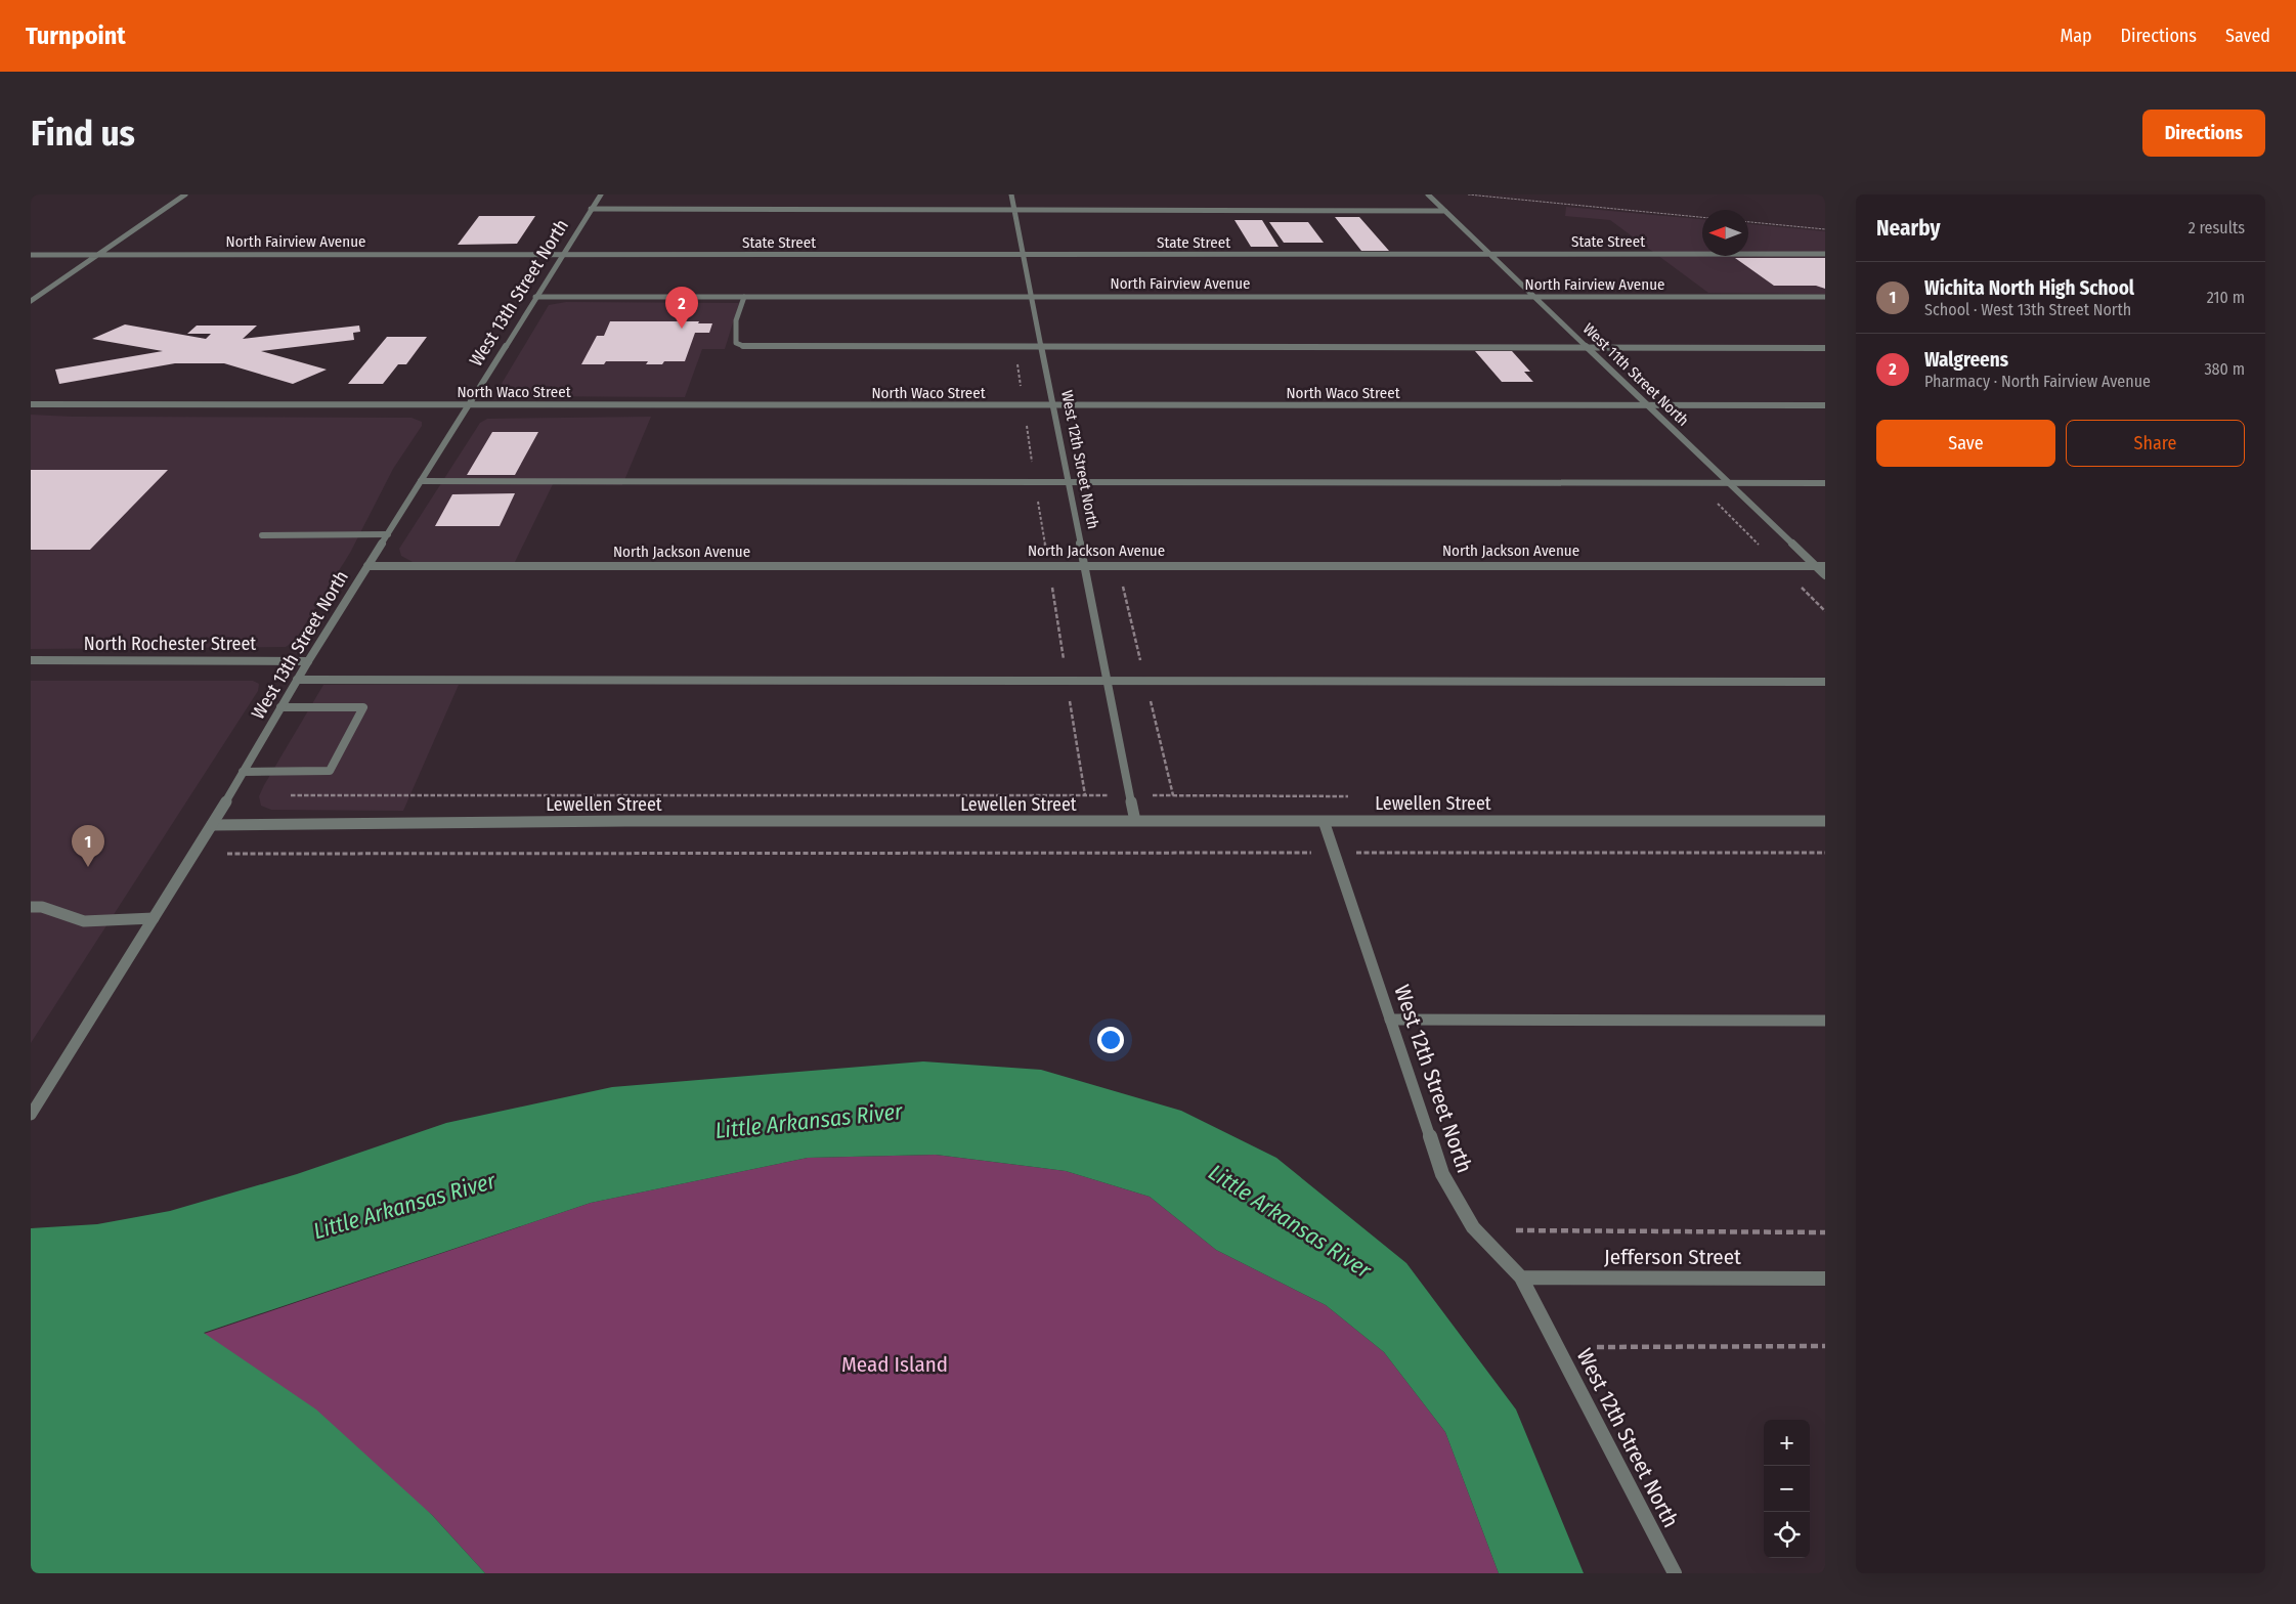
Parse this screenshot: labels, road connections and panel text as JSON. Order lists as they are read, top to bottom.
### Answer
{
  "streets": {
    "street": [
      "North Fairview Avenue",
      "State Street",
      "West 13th Street North",
      "West 11th Street North",
      "North Waco Street",
      "West 12th Street North",
      "North Jackson Avenue",
      "North Rochester Street",
      "Lewellen Street",
      "Jefferson Street"
    ]
  },
  "crossings": [
    ["North Fairview Avenue", "State Street"],
    ["North Fairview Avenue", "West 13th Street North"],
    ["North Fairview Avenue", "West 11th Street North"],
    ["North Fairview Avenue", "West 12th Street North"],
    ["State Street", "West 13th Street North"],
    ["State Street", "West 11th Street North"],
    ["State Street", "West 12th Street North"],
    ["West 13th Street North", "North Waco Street"],
    ["West 13th Street North", "North Jackson Avenue"],
    ["West 13th Street North", "North Rochester Street"],
    ["West 13th Street North", "Lewellen Street"],
    ["West 11th Street North", "North Waco Street"],
    ["West 11th Street North", "North Jackson Avenue"],
    ["North Waco Street", "West 12th Street North"],
    ["West 12th Street North", "North Jackson Avenue"],
    ["West 12th Street North", "Lewellen Street"],
    ["West 12th Street North", "Jefferson Street"]
  ],
  "water": ["Little Arkansas River"],
  "parks": ["Mead Island"],
  "north": "left",
  "page": {
    "header": "Turnpoint",
    "nav": ["Map", "Directions", "Saved"],
    "buttons": [
      "Directions",
      ["Save", "Share"]
    ],
    "title": "Find us",
    "heading": ["Nearby", "2 results"],
    "list": [
      {
        "mark": "1",
        "name": "Wichita North High School",
        "note": "School · West 13th Street North",
        "value": "210 m"
      },
      {
        "mark": "2",
        "name": "Walgreens",
        "note": "Pharmacy · North Fairview Avenue",
        "value": "380 m"
      }
    ],
    "pins": ["2", "1"],
    "map_buttons": ["+", "−"]
  }
}
